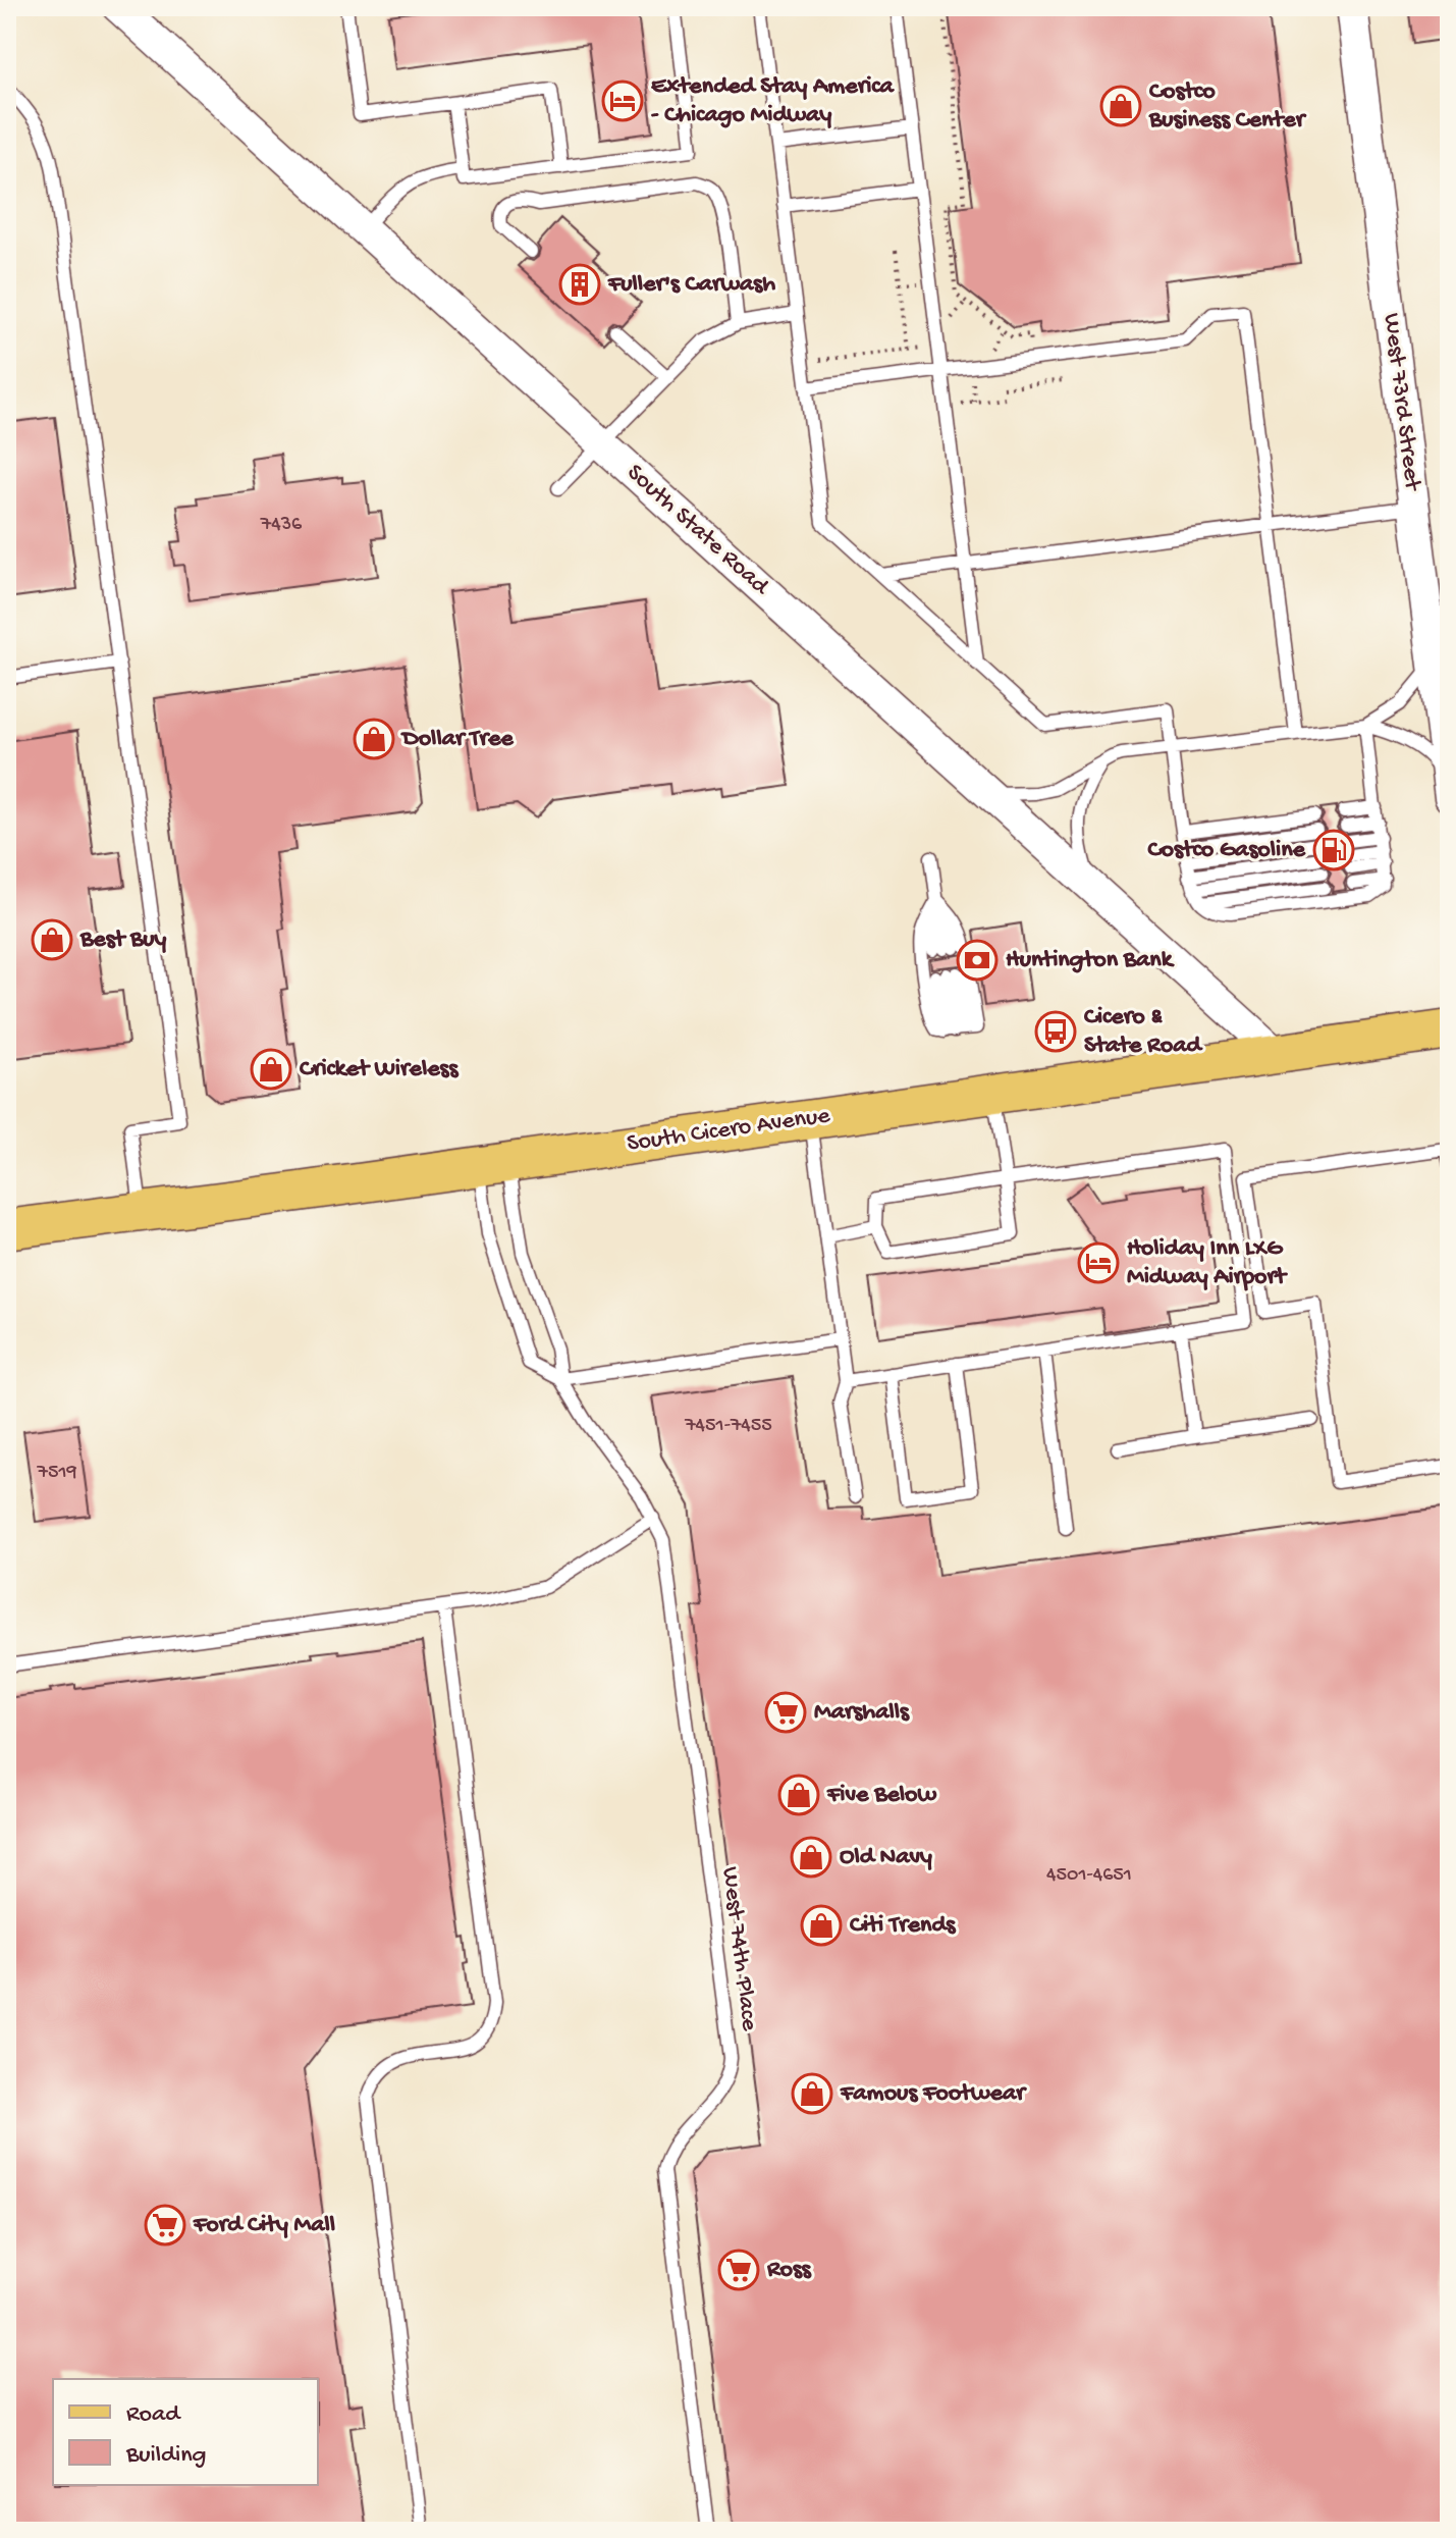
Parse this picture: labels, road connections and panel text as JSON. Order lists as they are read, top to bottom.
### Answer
{
  "streets": {
    "main road": ["South Cicero Avenue"],
    "street": ["West 73rd Street", "South State Road"],
    "lane": ["West 74th Place"]
  },
  "crossings": [
    ["South State Road", "South Cicero Avenue"],
    ["South Cicero Avenue", "West 74th Place"]
  ],
  "places": {
    "hotel": ["Extended Stay America - Chicago Midway", "Holiday Inn LXG Midway Airport"],
    "shop": [
      "Costco Business Center",
      "Dollar Tree",
      "Best Buy",
      "Cricket Wireless",
      "Five Below",
      "Old Navy",
      "Citi Trends",
      "Famous Footwear"
    ],
    "building": ["Fuller's Carwash"],
    "fuel station": ["Costco Gasoline"],
    "bank": ["Huntington Bank"],
    "bus stop": ["Cicero & State Road"],
    "supermarket": ["Marshalls", "Ford City Mall", "Ross"]
  },
  "house_numbers": [
    "7436",
    "7451-7455",
    "7519",
    "4501-4651"
  ],
  "legend": ["Road", "Building"]
}
